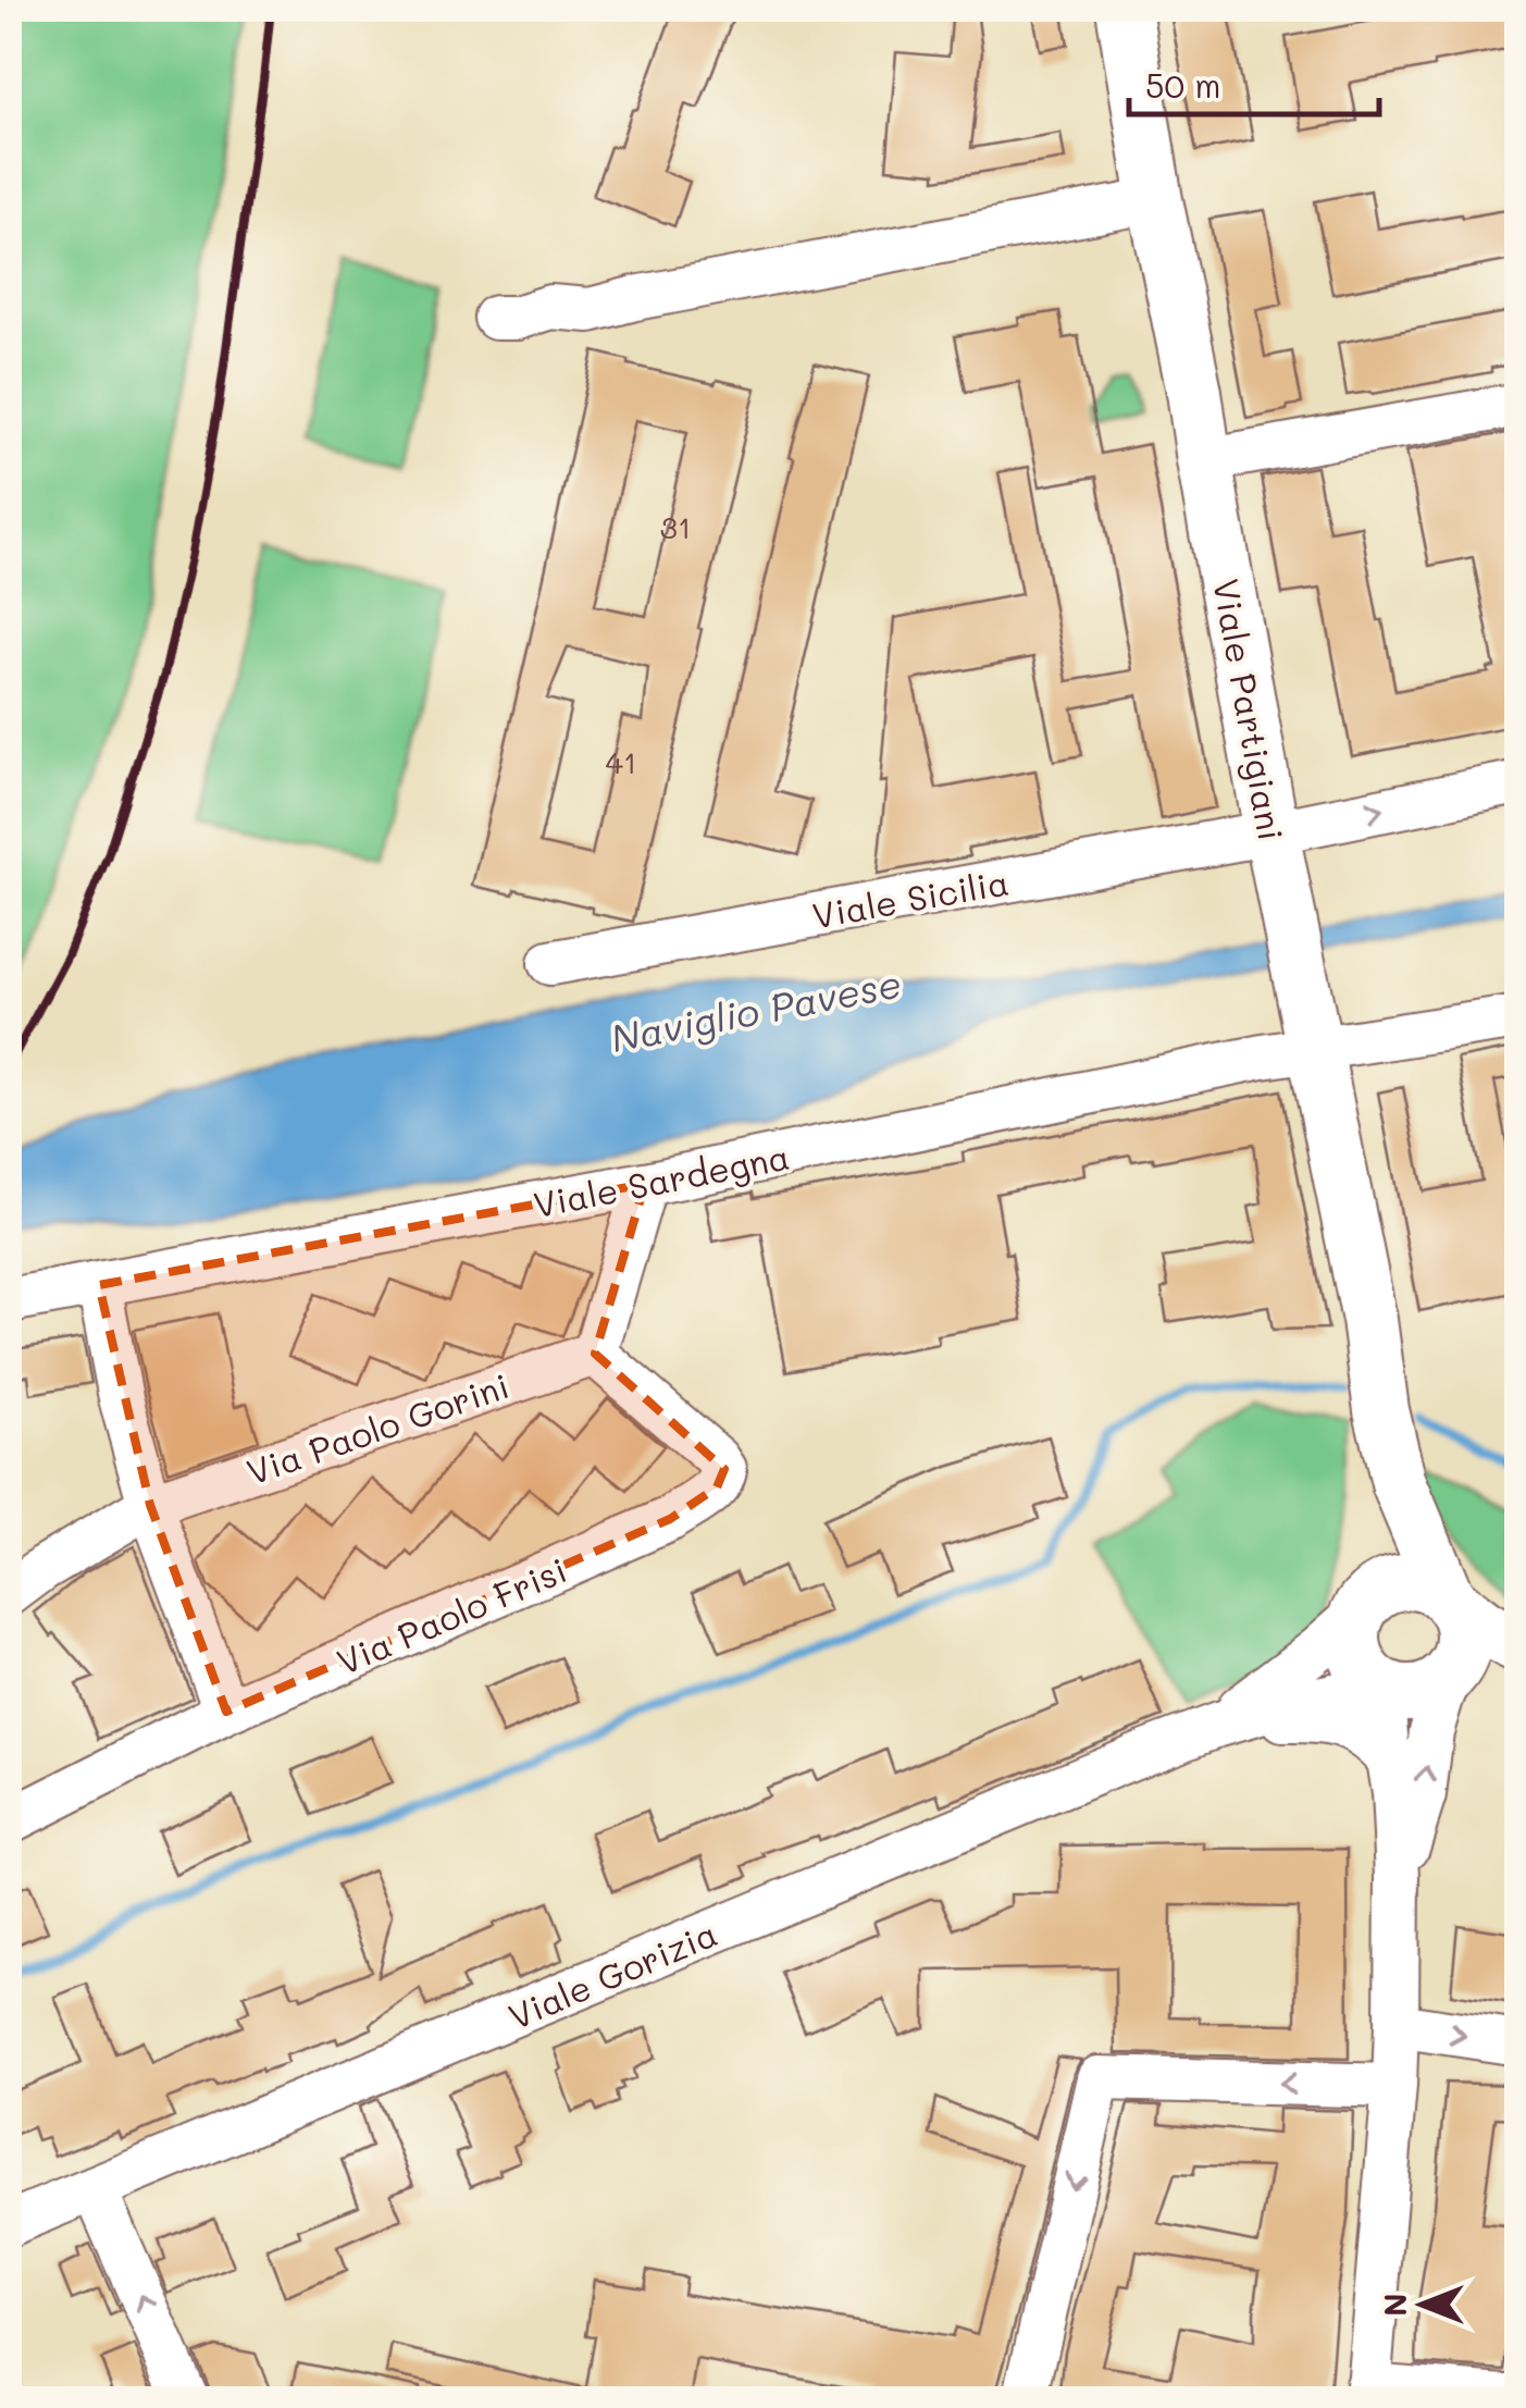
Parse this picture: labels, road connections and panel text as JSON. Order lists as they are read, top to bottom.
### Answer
{
  "streets": {
    "main road": ["Viale Partigiani"],
    "street": [
      "Viale Sicilia",
      "Viale Sardegna",
      "Via Paolo Gorini",
      "Via Paolo Frisi",
      "Viale Gorizia"
    ]
  },
  "crossings": [
    ["Viale Partigiani", "Viale Sicilia"],
    ["Viale Partigiani", "Viale Sardegna"],
    ["Viale Partigiani", "Viale Gorizia"],
    ["Via Paolo Gorini", "Via Paolo Frisi"]
  ],
  "water": ["Naviglio Pavese"],
  "house_numbers": ["31", "41"],
  "scale_bar": "50 m",
  "north": "left"
}
